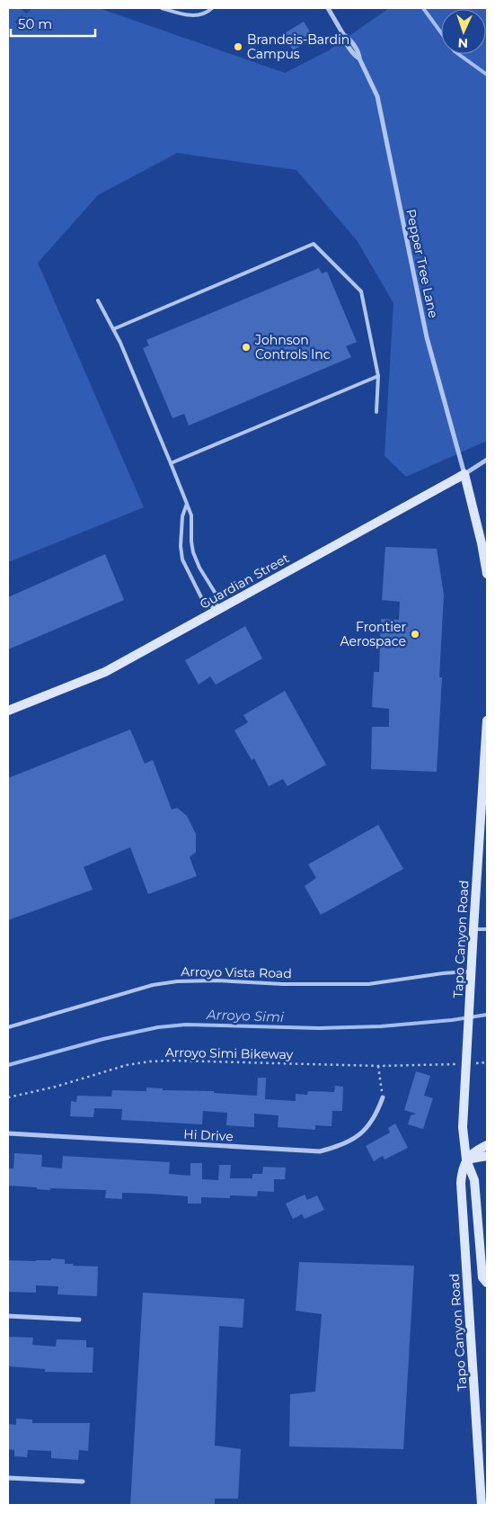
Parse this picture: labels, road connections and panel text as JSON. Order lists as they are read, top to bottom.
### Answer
{
  "streets": {
    "street": [
      "Pepper Tree Lane",
      "Guardian Street",
      "Tapo Canyon Road",
      "Hi Drive"
    ],
    "lane": ["Arroyo Vista Road"],
    "path": ["Arroyo Simi Bikeway"]
  },
  "crossings": [
    ["Pepper Tree Lane", "Guardian Street"],
    ["Tapo Canyon Road", "Arroyo Vista Road"]
  ],
  "water": ["Arroyo Simi"],
  "places": ["Brandeis-Bardin Campus", "Johnson Controls Inc", "Frontier Aerospace"],
  "scale_bar": "50 m",
  "north": "bottom"
}
